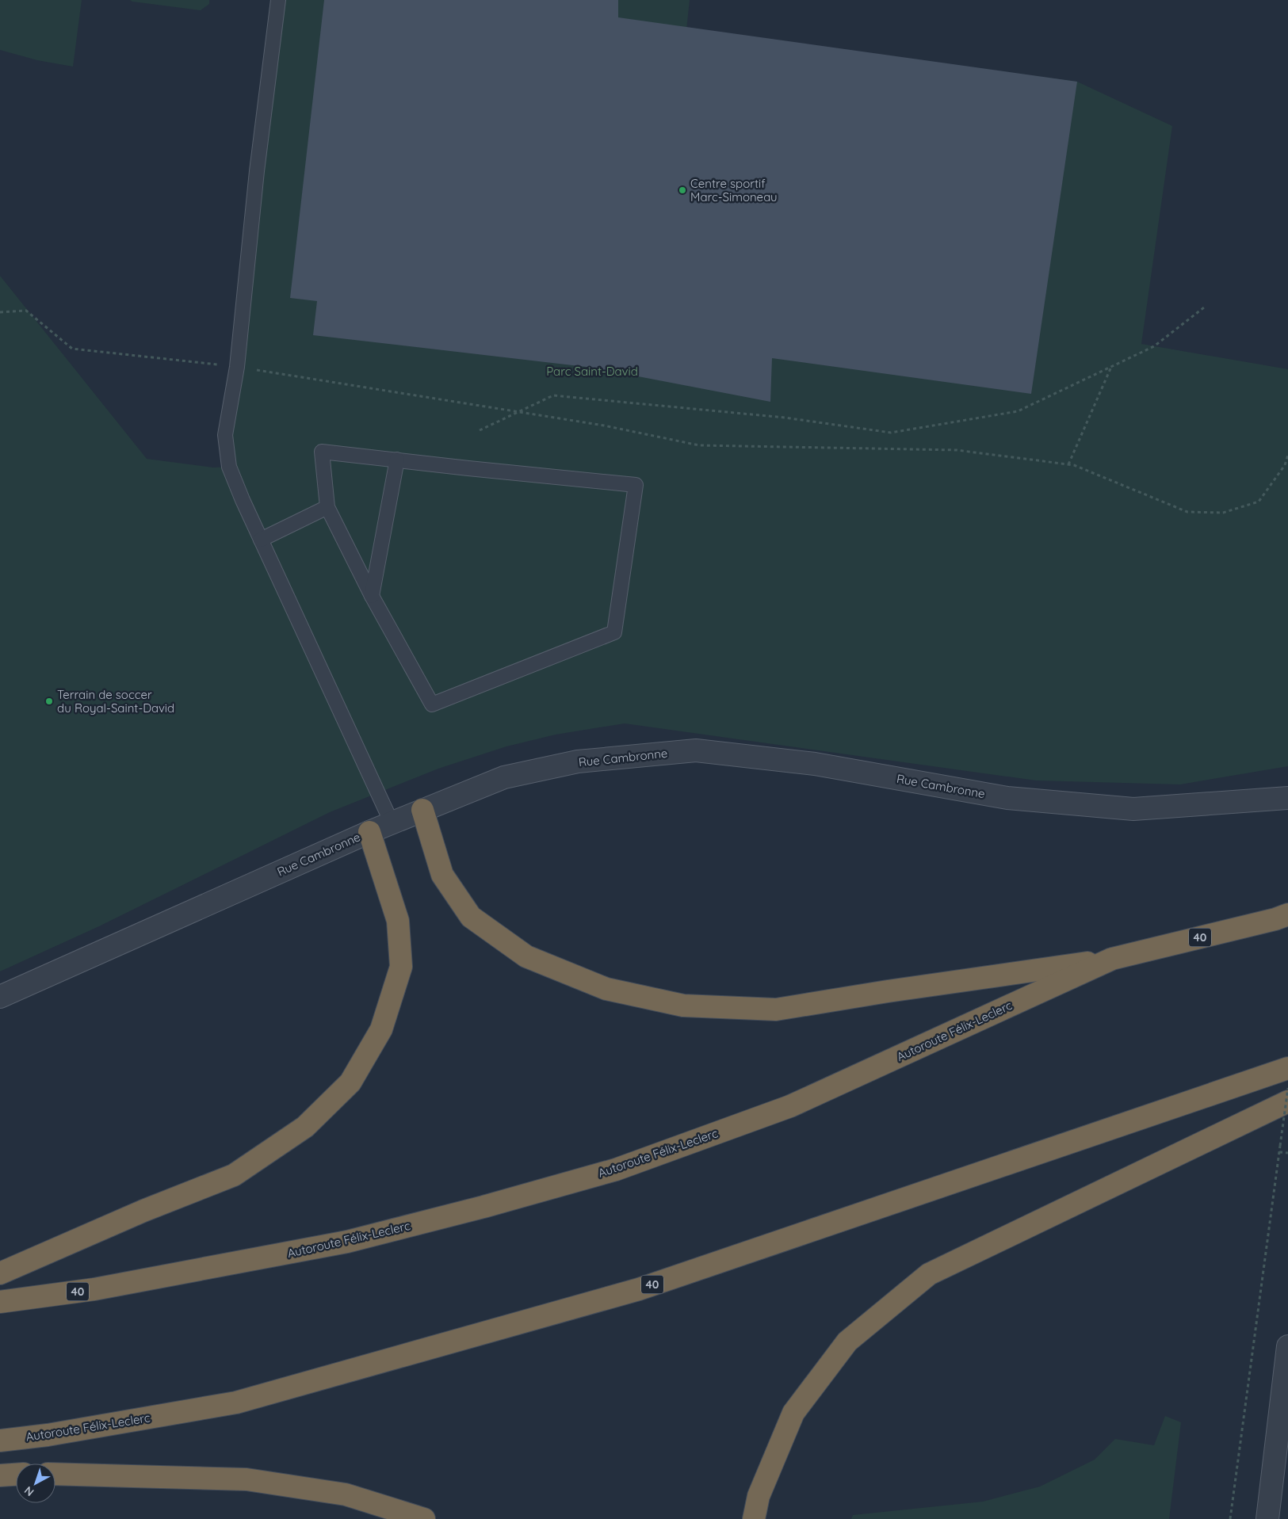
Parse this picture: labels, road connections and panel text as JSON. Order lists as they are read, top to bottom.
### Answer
{
  "streets": {
    "highway": ["40", "Autoroute Félix-Leclerc"],
    "street": ["Rue Cambronne"]
  },
  "parks": ["Parc Saint-David"],
  "places": ["Centre sportif Marc-Simoneau", "Terrain de soccer du Royal-Saint-David"],
  "north": "bottom left"
}
